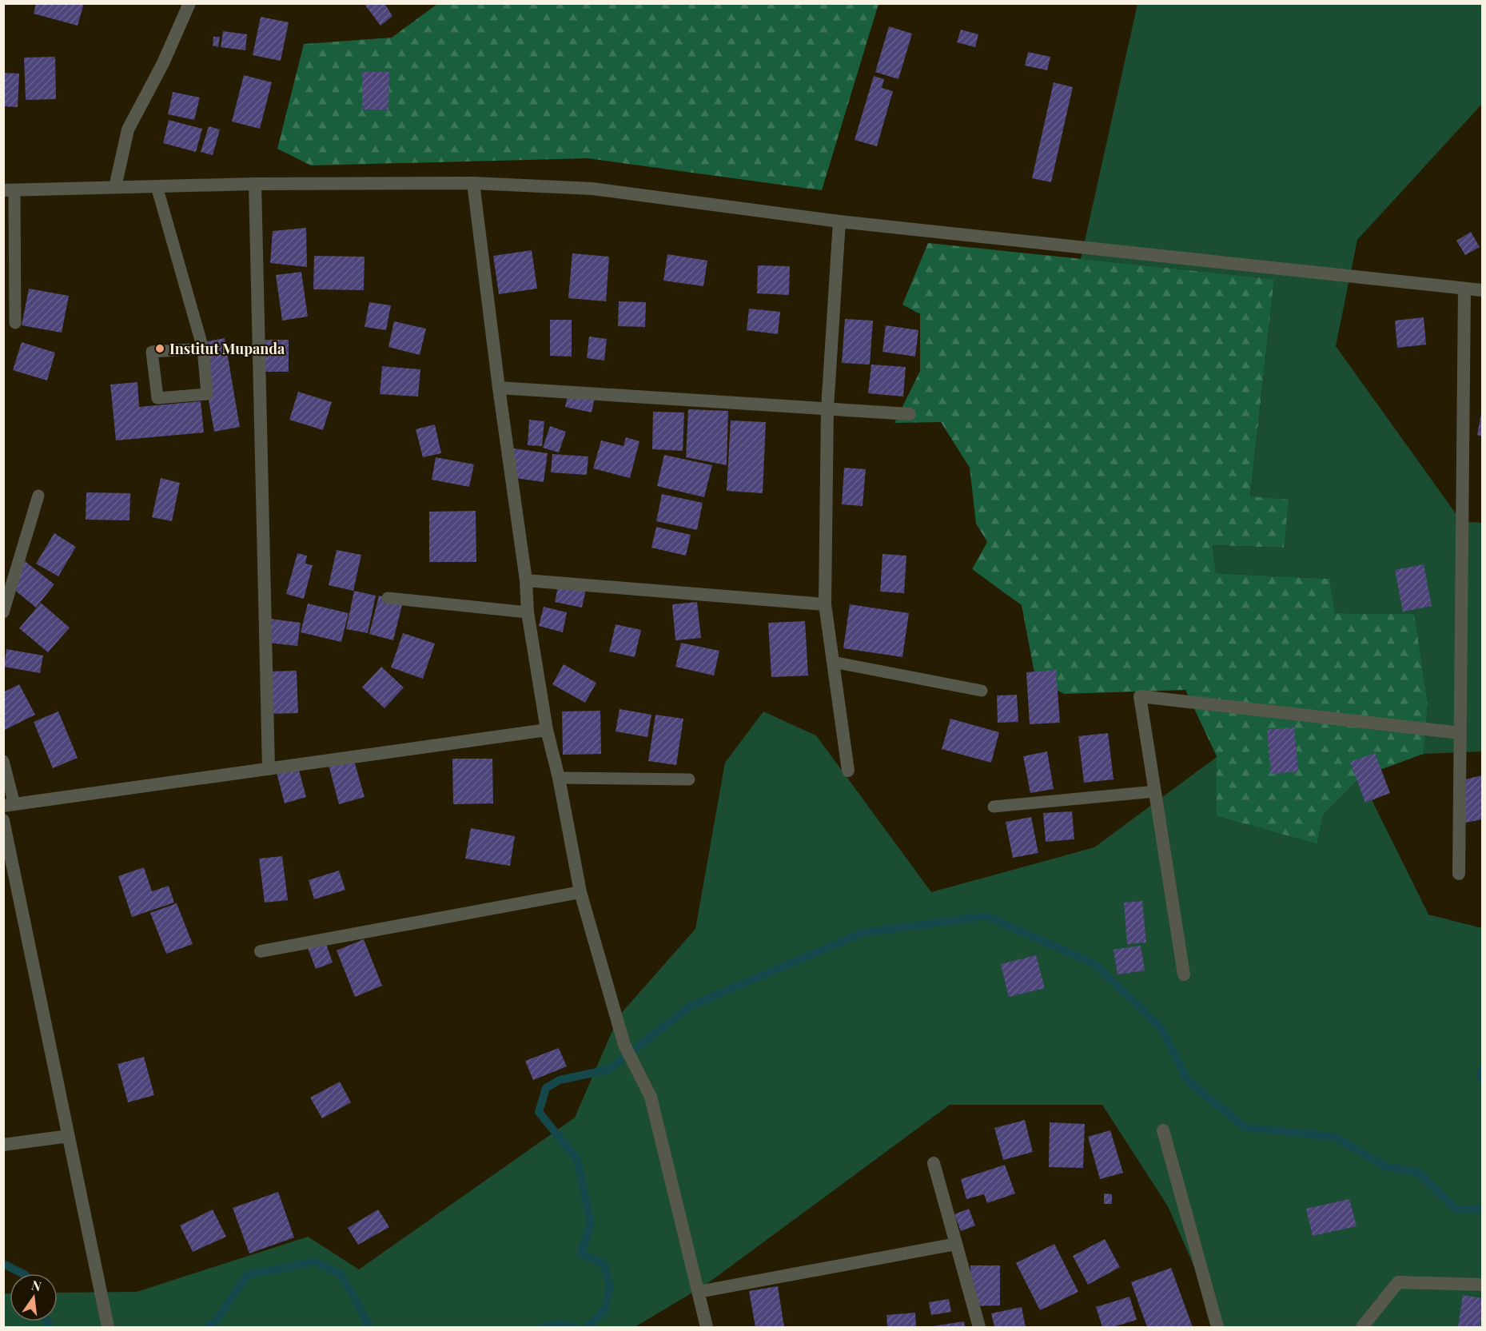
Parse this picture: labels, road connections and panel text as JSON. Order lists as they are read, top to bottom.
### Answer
{
  "places": ["Institut Mupanda"],
  "north": "top"
}
